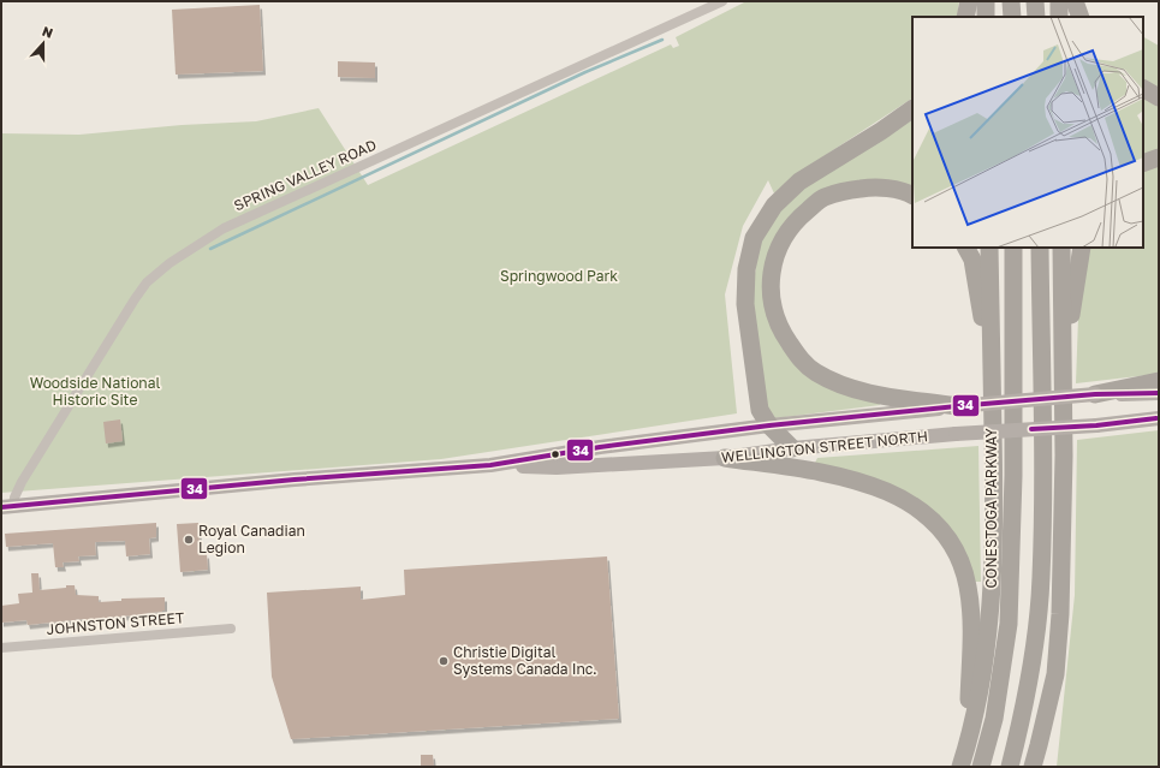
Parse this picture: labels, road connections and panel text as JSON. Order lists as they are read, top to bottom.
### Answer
{
  "streets": {
    "highway": ["CONESTOGA PARKWAY"],
    "street": ["SPRING VALLEY ROAD", "WELLINGTON STREET NORTH", "JOHNSTON STREET"]
  },
  "crossings": [
    ["SPRING VALLEY ROAD", "WELLINGTON STREET NORTH"]
  ],
  "parks": ["Springwood Park", "Woodside National Historic Site"],
  "places": ["Royal Canadian Legion", "Christie Digital Systems Canada Inc."],
  "lines": ["transit line 34"],
  "north": "top"
}
